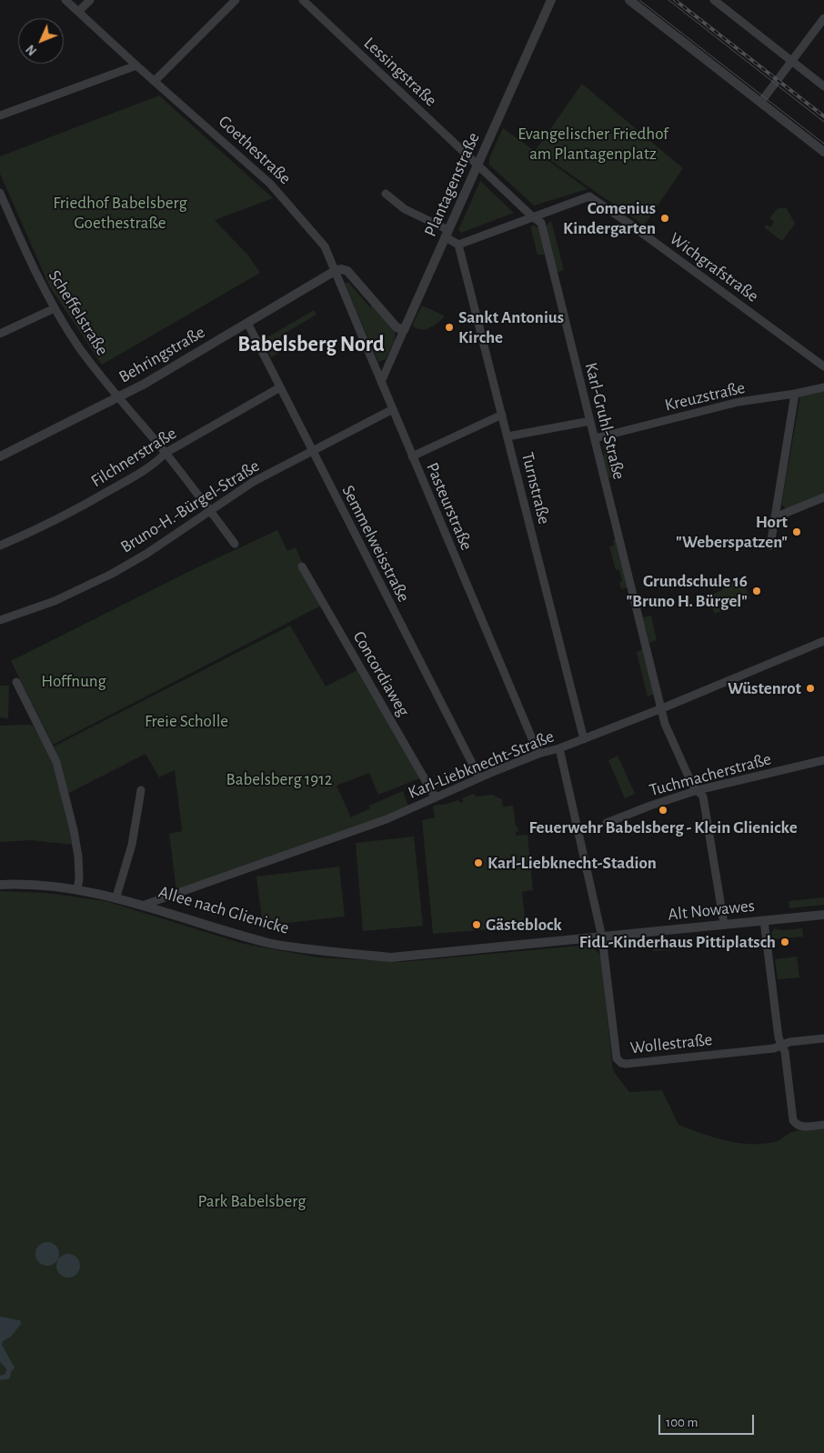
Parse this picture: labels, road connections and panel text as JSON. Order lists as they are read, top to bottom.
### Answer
{
  "streets": {
    "street": [
      "Lessingstraße",
      "Goethestraße",
      "Plantagenstraße",
      "Wichgrafstraße",
      "Scheffelstraße",
      "Behringstraße",
      "Kreuzstraße",
      "Karl-Gruhl-Straße",
      "Filchnerstraße",
      "Turnstraße",
      "Bruno-H.-Bürgel-Straße",
      "Pasteurstraße",
      "Semmelweisstraße",
      "Concordiaweg",
      "Karl-Liebknecht-Straße",
      "Tuchmacherstraße",
      "Allee nach Glienicke",
      "Alt Nowawes",
      "Wollestraße"
    ]
  },
  "crossings": [
    ["Lessingstraße", "Plantagenstraße"],
    ["Lessingstraße", "Karl-Gruhl-Straße"],
    ["Goethestraße", "Behringstraße"],
    ["Goethestraße", "Pasteurstraße"],
    ["Plantagenstraße", "Karl-Gruhl-Straße"],
    ["Plantagenstraße", "Pasteurstraße"],
    ["Wichgrafstraße", "Karl-Gruhl-Straße"],
    ["Scheffelstraße", "Behringstraße"],
    ["Scheffelstraße", "Filchnerstraße"],
    ["Scheffelstraße", "Bruno-H.-Bürgel-Straße"],
    ["Behringstraße", "Pasteurstraße"],
    ["Behringstraße", "Semmelweisstraße"],
    ["Kreuzstraße", "Karl-Gruhl-Straße"],
    ["Karl-Gruhl-Straße", "Karl-Liebknecht-Straße"],
    ["Karl-Gruhl-Straße", "Tuchmacherstraße"],
    ["Karl-Gruhl-Straße", "Alt Nowawes"],
    ["Filchnerstraße", "Semmelweisstraße"],
    ["Turnstraße", "Karl-Liebknecht-Straße"],
    ["Bruno-H.-Bürgel-Straße", "Pasteurstraße"],
    ["Bruno-H.-Bürgel-Straße", "Semmelweisstraße"],
    ["Pasteurstraße", "Karl-Liebknecht-Straße"],
    ["Semmelweisstraße", "Karl-Liebknecht-Straße"],
    ["Concordiaweg", "Karl-Liebknecht-Straße"],
    ["Karl-Liebknecht-Straße", "Allee nach Glienicke"],
    ["Allee nach Glienicke", "Alt Nowawes"],
    ["Allee nach Glienicke", "Wollestraße"],
    ["Alt Nowawes", "Wollestraße"]
  ],
  "districts": ["Babelsberg Nord"],
  "parks": [
    "Evangelischer Friedhof am Plantagenplatz",
    "Friedhof Babelsberg Goethestraße",
    "Hoffnung",
    "Freie Scholle",
    "Babelsberg 1912",
    "Park Babelsberg"
  ],
  "places": [
    "Comenius Kindergarten",
    "Sankt Antonius Kirche",
    "Hort \"Weberspatzen\"",
    "Grundschule 16 \"Bruno H. Bürgel\"",
    "Wüstenrot",
    "Feuerwehr Babelsberg - Klein Glienicke",
    "Karl-Liebknecht-Stadion",
    "Gästeblock",
    "FidL-Kinderhaus Pittiplatsch"
  ],
  "scale_bar": "100 m",
  "north": "bottom left"
}
